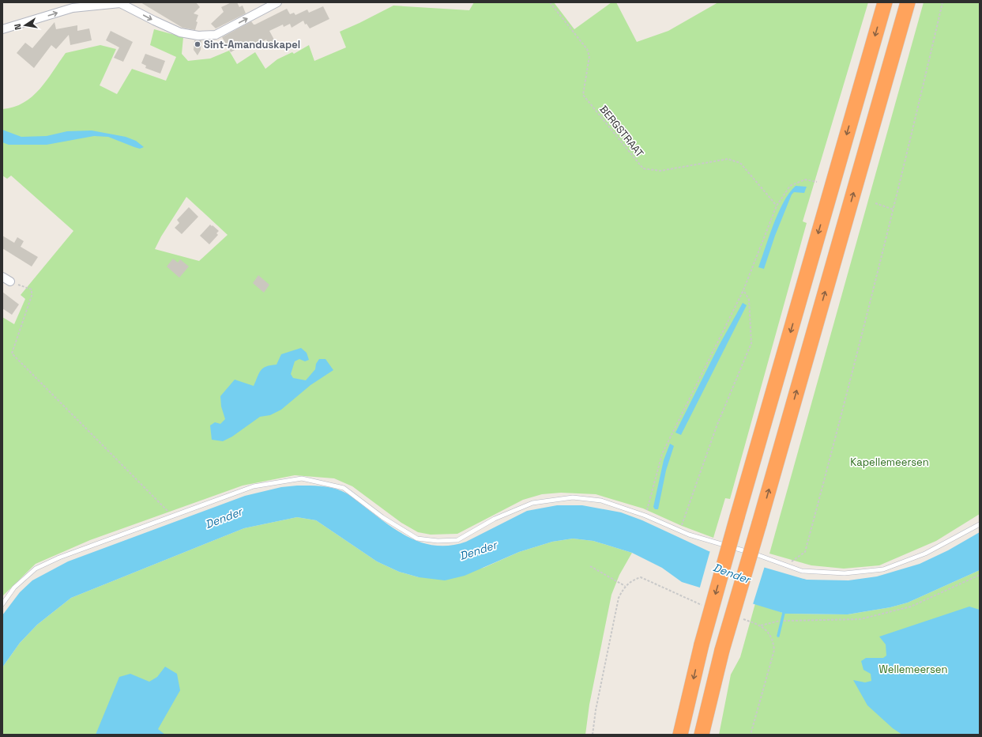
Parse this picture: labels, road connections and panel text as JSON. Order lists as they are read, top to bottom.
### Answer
{
  "streets": {
    "path": ["BERGSTRAAT"]
  },
  "water": ["Dender"],
  "parks": ["Kapellemeersen", "Wellemeersen"],
  "places": ["Sint-Amanduskapel"],
  "north": "left"
}
